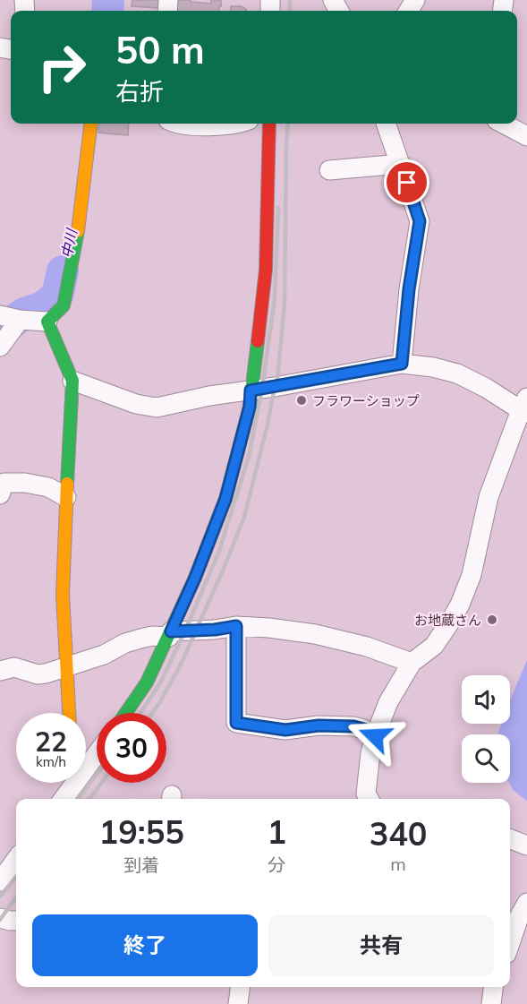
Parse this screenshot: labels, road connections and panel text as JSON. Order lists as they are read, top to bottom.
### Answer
{
  "water": ["中川"],
  "places": ["フラワーショップ", "お地蔵さん"],
  "page": {
    "turn": ["50 m", "右折"],
    "speed": "22 km/h",
    "limit": "30",
    "eta": [
      "19:55",
      "到着",
      "1",
      "分",
      "340",
      "m"
    ],
    "buttons": ["終了", "共有"]
  }
}
